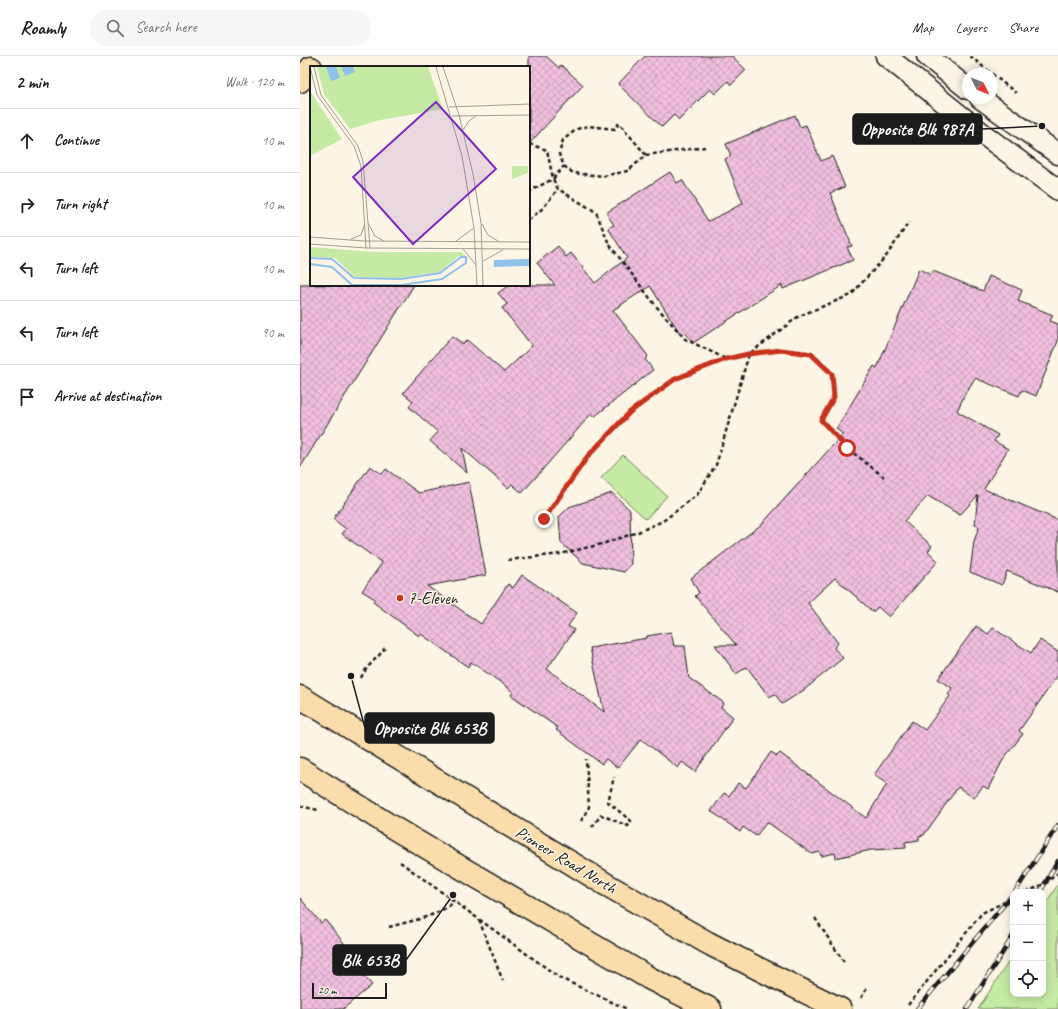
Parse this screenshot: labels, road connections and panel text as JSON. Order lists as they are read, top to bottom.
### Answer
{
  "streets": {
    "main road": ["Pioneer Road North"]
  },
  "places": [
    "Opposite Blk 987A",
    "7-Eleven",
    "Opposite Blk 653B",
    "Blk 653B"
  ],
  "scale_bar": "20 m",
  "north": "bottom right",
  "page": {
    "header": "Roamly",
    "search": "Search here",
    "nav": ["Map", "Layers", "Share"],
    "heading": ["2 min", "Walk · 120 m"],
    "list": [
      ["Continue", "10 m"],
      ["Turn right", "10 m"],
      ["Turn left", "10 m"],
      ["Turn left", "90 m"],
      "Arrive at destination"
    ],
    "map_buttons": ["+", "−"],
    "scale": "20 m"
  }
}
